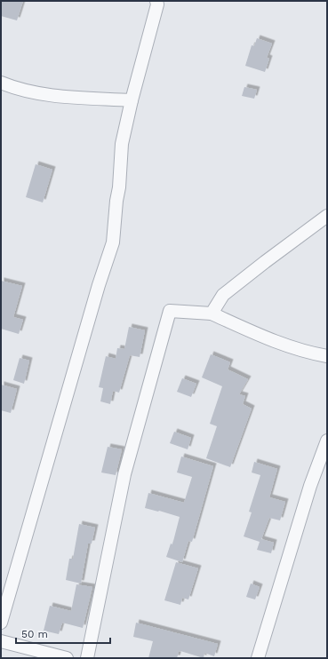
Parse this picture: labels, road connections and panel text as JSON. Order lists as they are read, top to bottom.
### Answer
{
  "scale_bar": "50 m"
}
